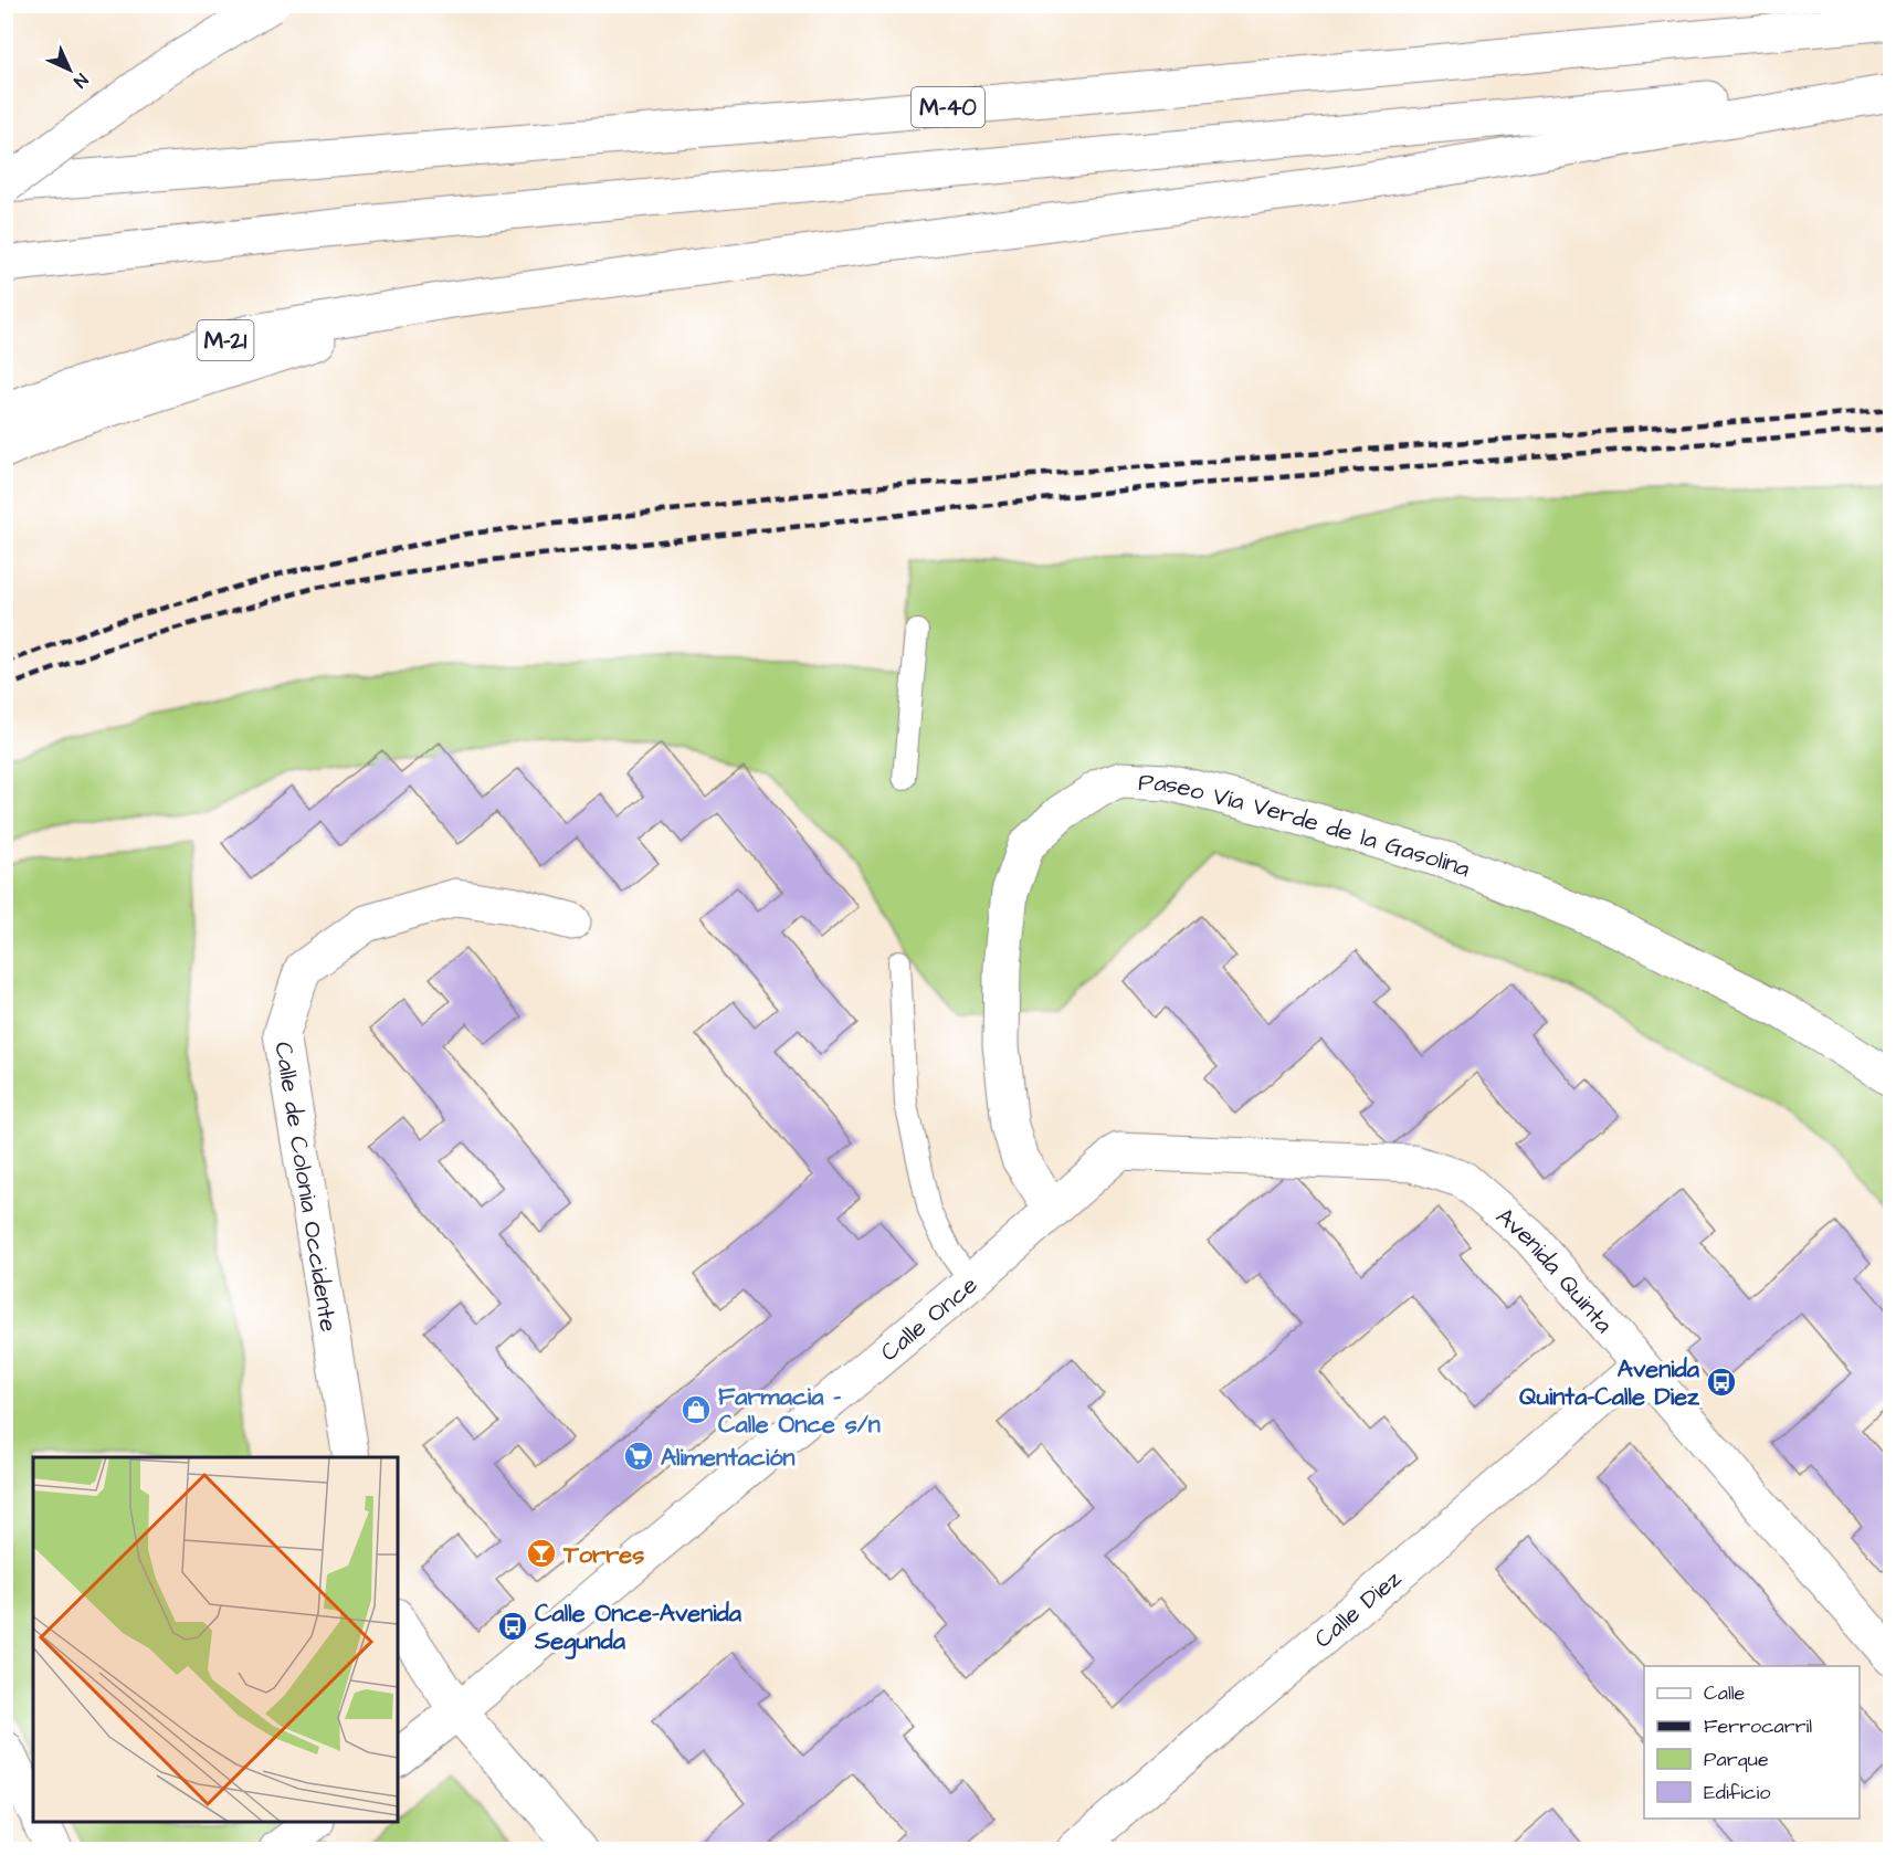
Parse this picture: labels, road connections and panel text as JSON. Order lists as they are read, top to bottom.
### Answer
{
  "streets": {
    "main road": [
      "M-40",
      "M-21",
      "Paseo Vía Verde de la Gasolina",
      "Calle de Colonia Occidente",
      "Avenida Quinta",
      "Calle Once",
      "Calle Diez"
    ]
  },
  "crossings": [
    ["Paseo Vía Verde de la Gasolina", "Calle Once"],
    ["Avenida Quinta", "Calle Once"],
    ["Avenida Quinta", "Calle Diez"]
  ],
  "places": {
    "bus stop": ["Avenida Quinta-Calle Diez", "Calle Once-Avenida Segunda"],
    "shop": ["Farmacia - Calle Once s/n"],
    "supermarket": ["Alimentación"],
    "bar": ["Torres"]
  },
  "legend": [
    "Calle",
    "Ferrocarril",
    "Parque",
    "Edificio"
  ],
  "north": "bottom right"
}
